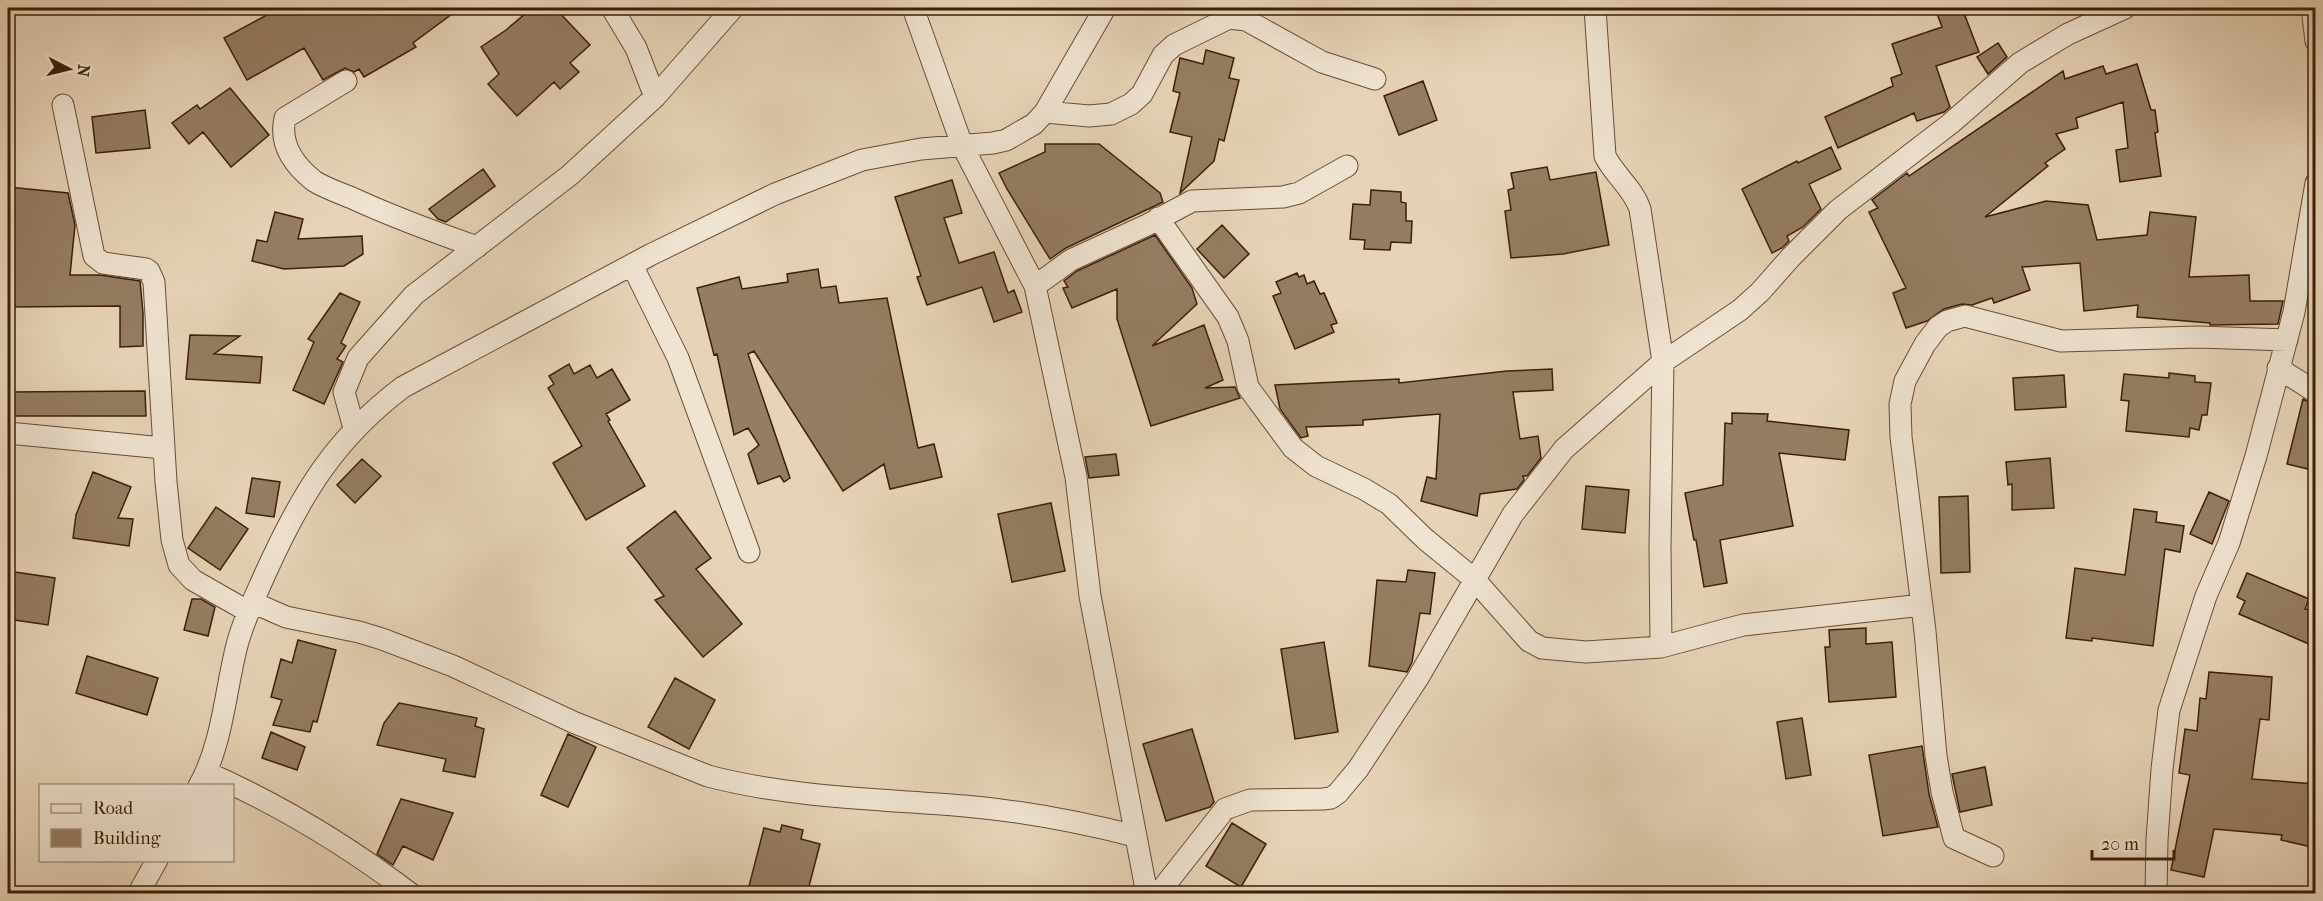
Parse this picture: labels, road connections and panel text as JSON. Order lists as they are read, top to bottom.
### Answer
{
  "legend": ["Road", "Building"],
  "scale_bar": "20 m",
  "north": "right"
}
